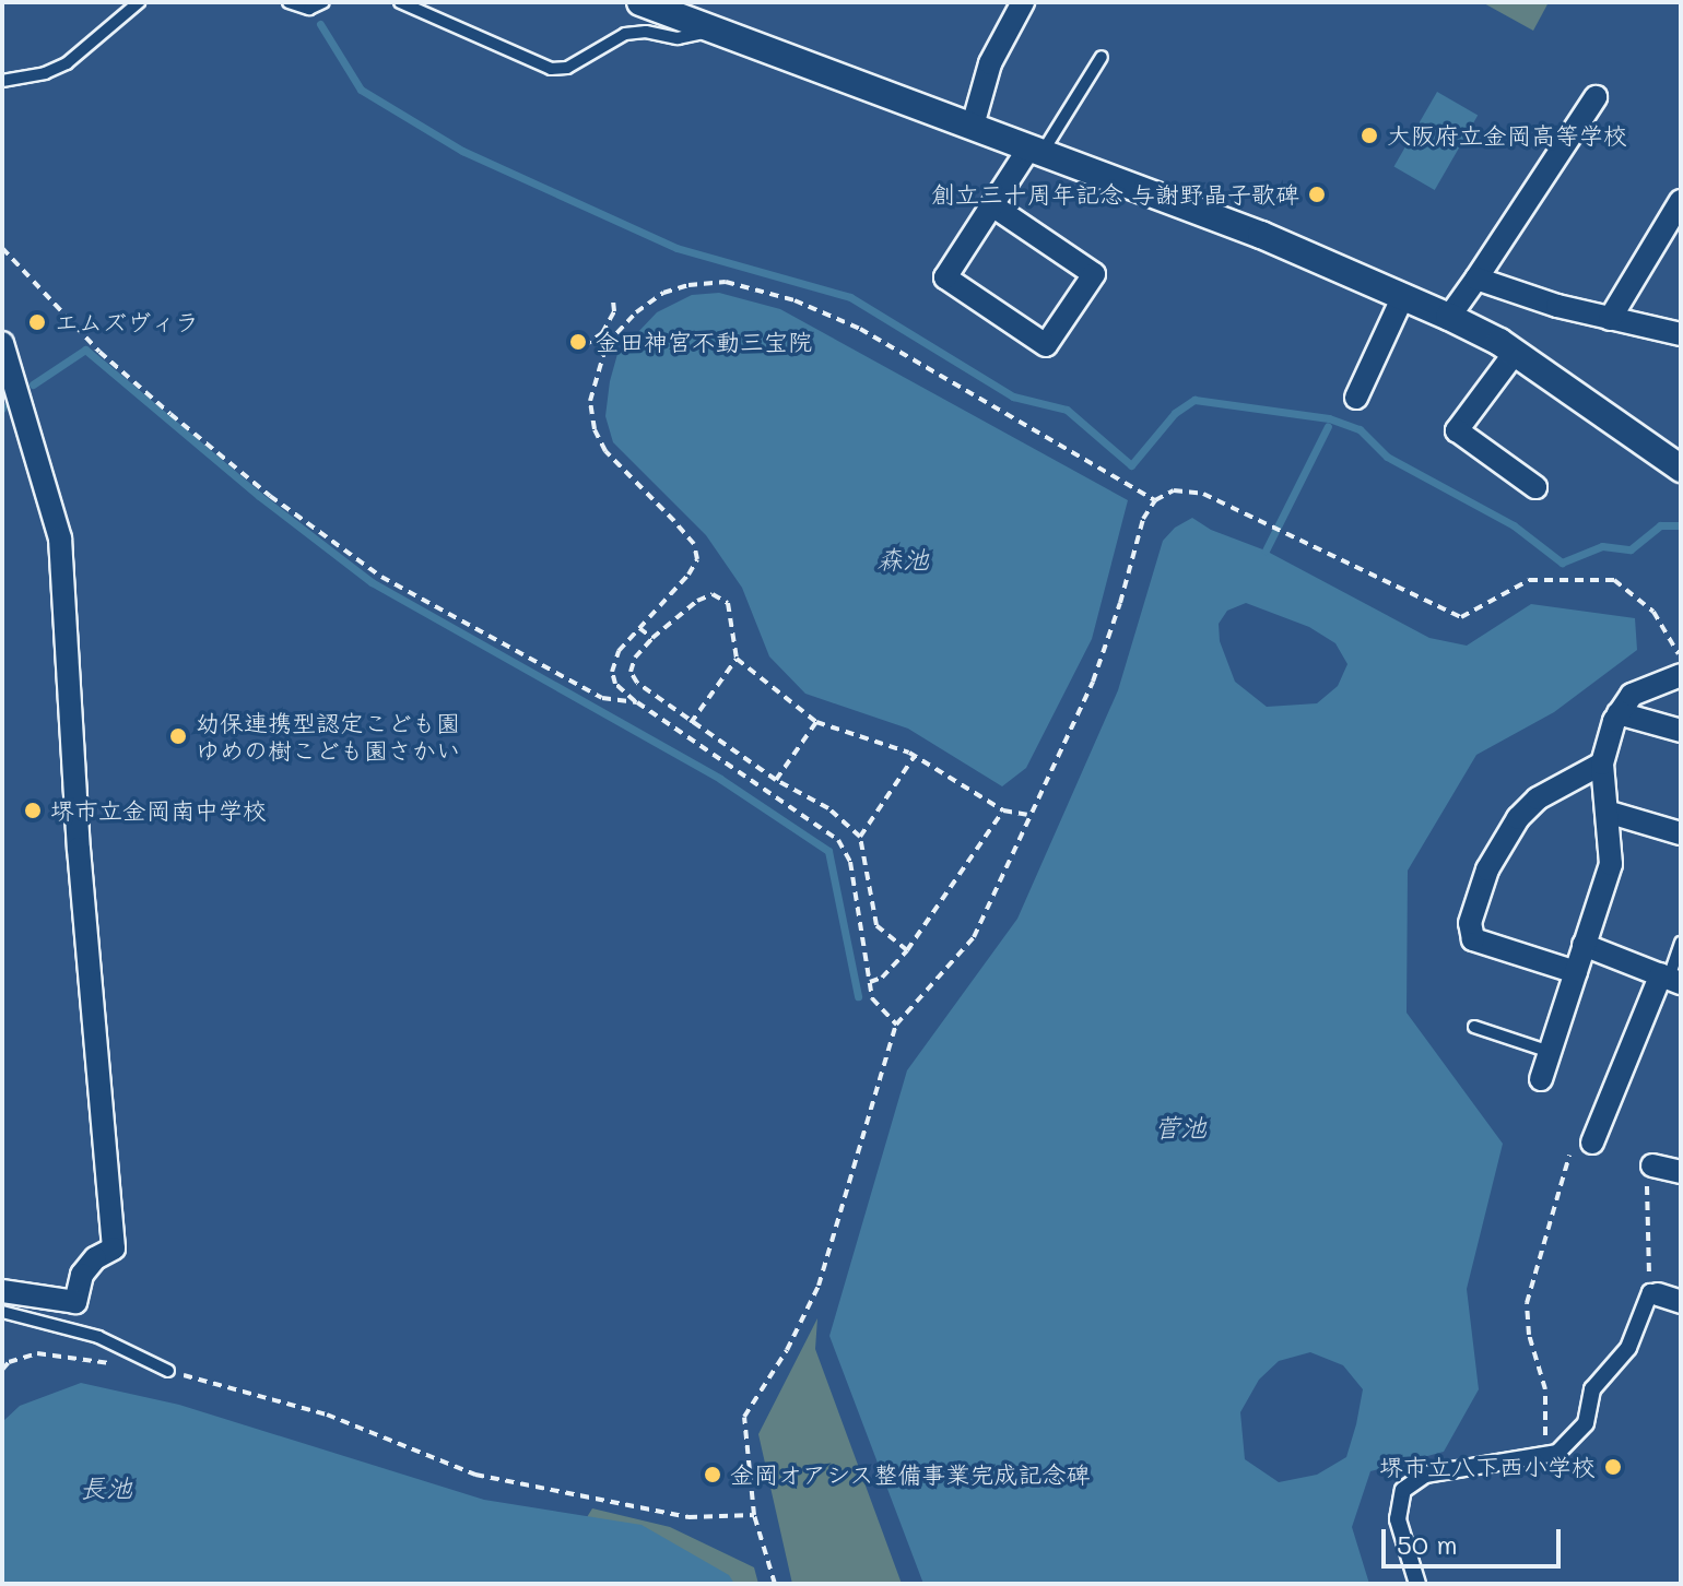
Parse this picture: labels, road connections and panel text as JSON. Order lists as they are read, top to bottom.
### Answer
{
  "water": ["森池", "菅池", "長池"],
  "places": [
    "大阪府立金岡高等学校",
    "創立三十周年記念 与謝野晶子歌碑",
    "エムズヴィラ",
    "金田神宮不動三宝院",
    "幼保連携型認定こども園 ゆめの樹こども園さかい",
    "堺市立金岡南中学校",
    "堺市立八下西小学校",
    "金岡オアシス整備事業完成記念碑"
  ],
  "scale_bar": "50 m"
}
